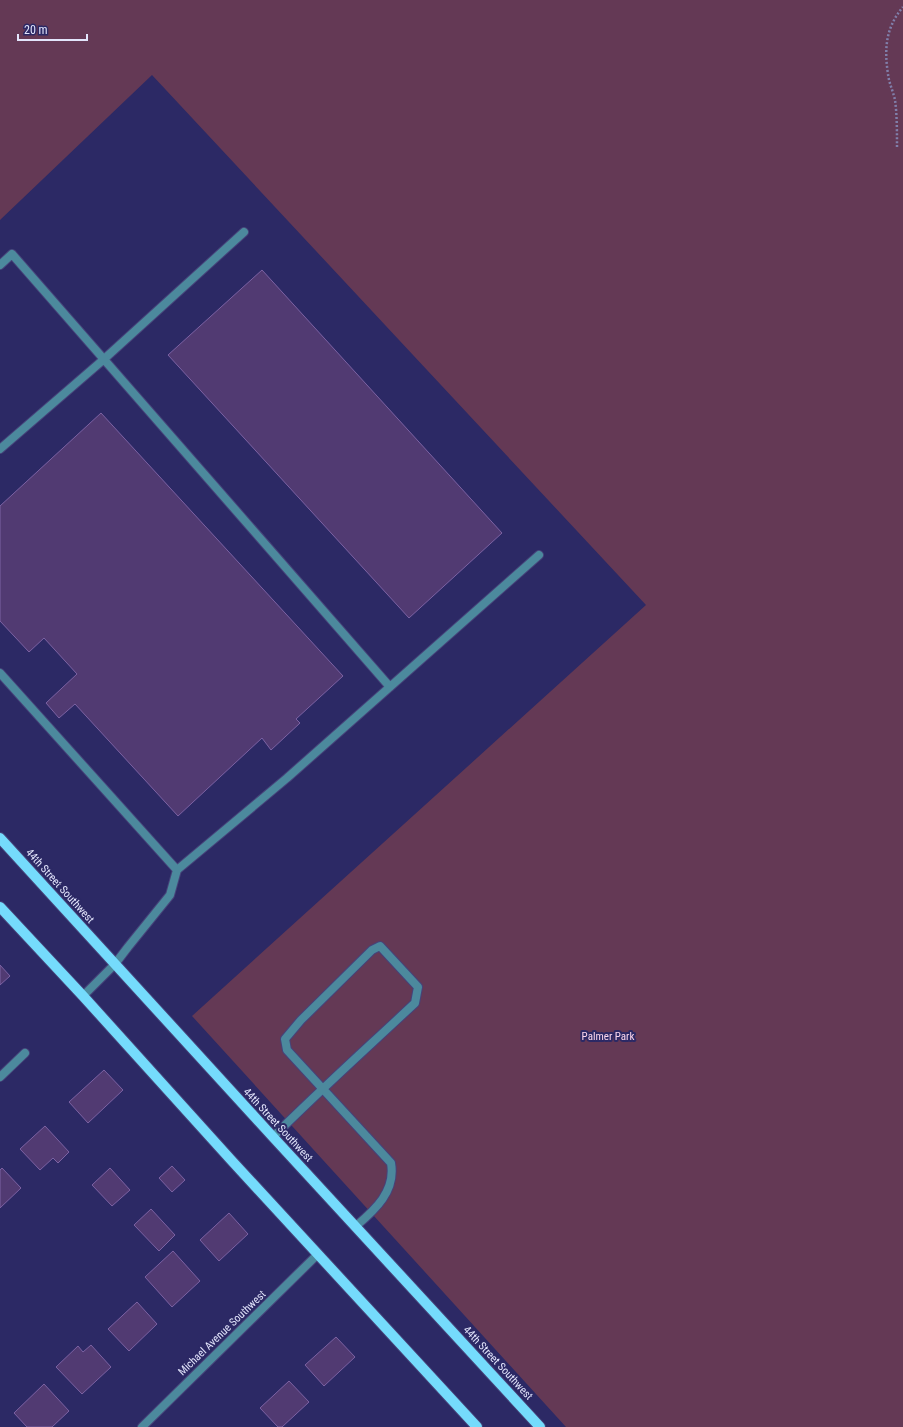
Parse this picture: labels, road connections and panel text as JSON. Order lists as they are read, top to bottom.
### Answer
{
  "streets": {
    "main road": ["44th Street Southwest"],
    "street": ["Michael Avenue Southwest"]
  },
  "parks": ["Palmer Park"],
  "scale_bar": "20 m"
}
